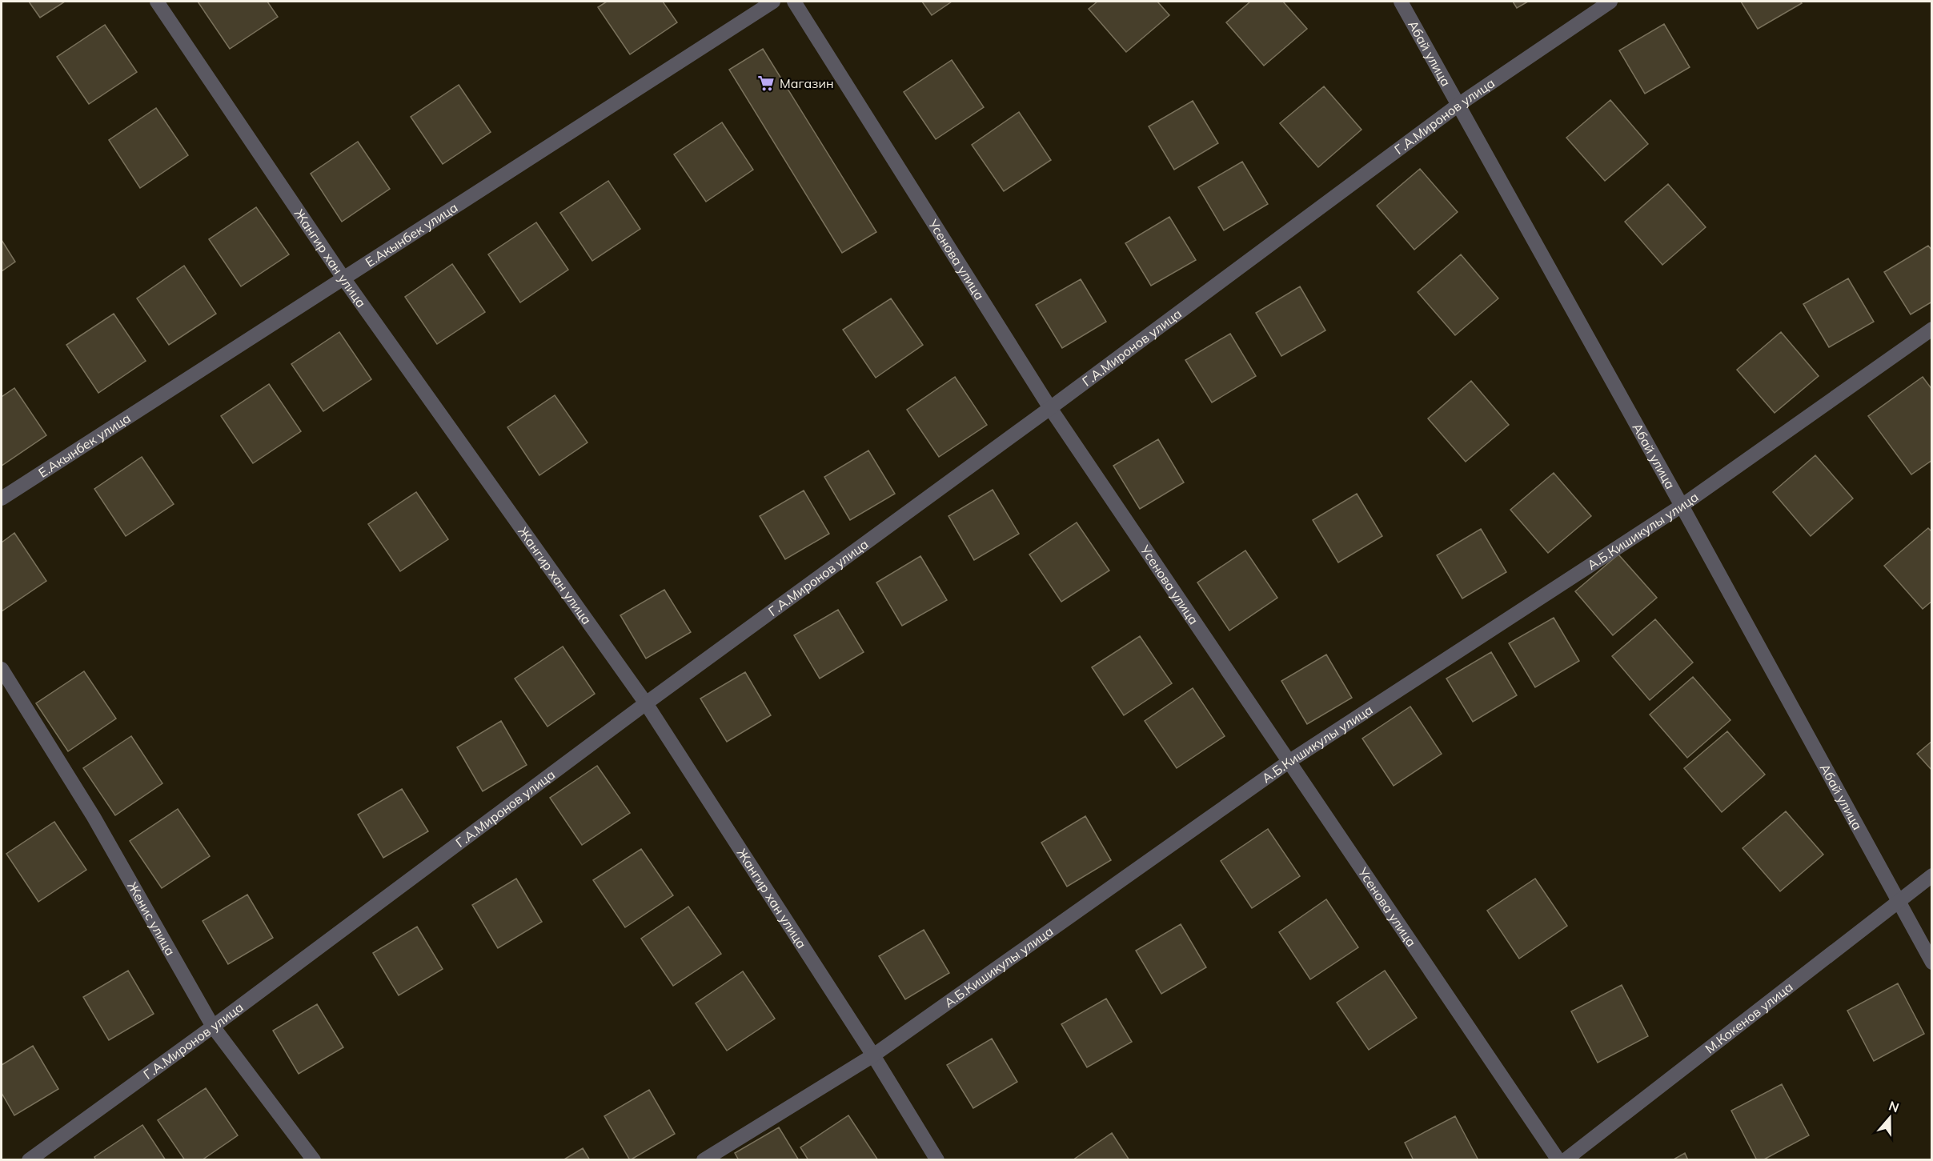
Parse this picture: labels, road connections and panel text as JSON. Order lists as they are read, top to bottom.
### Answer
{
  "streets": {
    "street": [
      "Абай улица",
      "Г.А.Миронов улица",
      "Е.Акынбек улица",
      "Жангир хан улица",
      "Усенова улица",
      "А.Б.Кишикулы улица",
      "Женис улица",
      "М.Кокенов улица"
    ]
  },
  "crossings": [
    ["Абай улица", "Г.А.Миронов улица"],
    ["Абай улица", "А.Б.Кишикулы улица"],
    ["Абай улица", "М.Кокенов улица"],
    ["Г.А.Миронов улица", "Жангир хан улица"],
    ["Г.А.Миронов улица", "Усенова улица"],
    ["Г.А.Миронов улица", "Женис улица"],
    ["Е.Акынбек улица", "Жангир хан улица"],
    ["Жангир хан улица", "А.Б.Кишикулы улица"],
    ["Усенова улица", "А.Б.Кишикулы улица"]
  ],
  "places": {
    "supermarket": ["Магазин"]
  },
  "north": "top"
}
